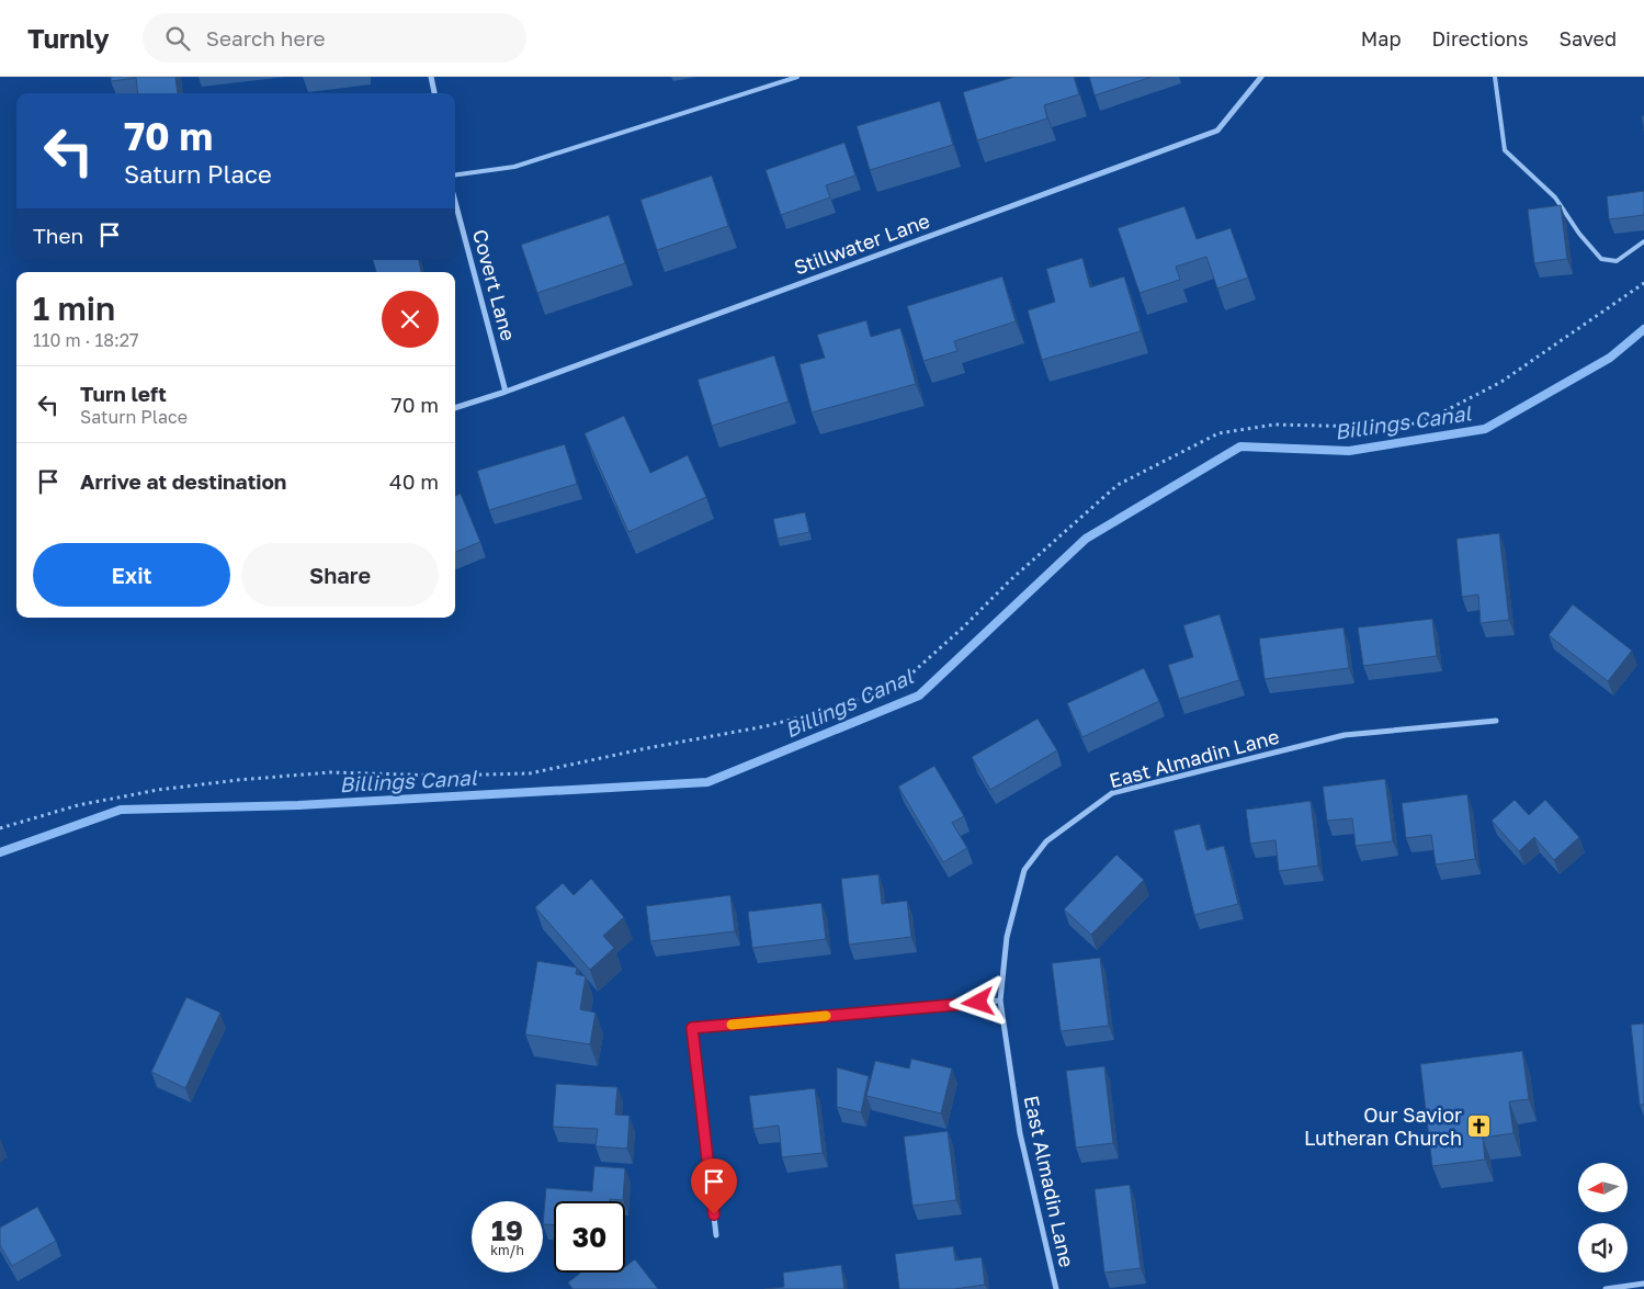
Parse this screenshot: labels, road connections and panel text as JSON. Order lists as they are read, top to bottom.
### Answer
{
  "streets": {
    "street": ["Stillwater Lane", "Covert Lane", "East Almadin Lane"]
  },
  "crossings": [
    ["Stillwater Lane", "Covert Lane"]
  ],
  "water": ["Billings Canal"],
  "places": {
    "church": ["Our Savior Lutheran Church"]
  },
  "north": "left",
  "page": {
    "header": "Turnly",
    "search": "Search here",
    "nav": ["Map", "Directions", "Saved"],
    "turn": ["70 m", "Saturn Place"],
    "then": "Then",
    "heading": ["1 min", "110 m · 18:27"],
    "list": [
      {
        "name": "Turn left",
        "note": "Saturn Place",
        "value": "70 m"
      },
      {
        "name": "Arrive at destination",
        "value": "40 m"
      }
    ],
    "buttons": ["Exit", "Share"],
    "speed": "19 km/h",
    "limit": "30"
  }
}
